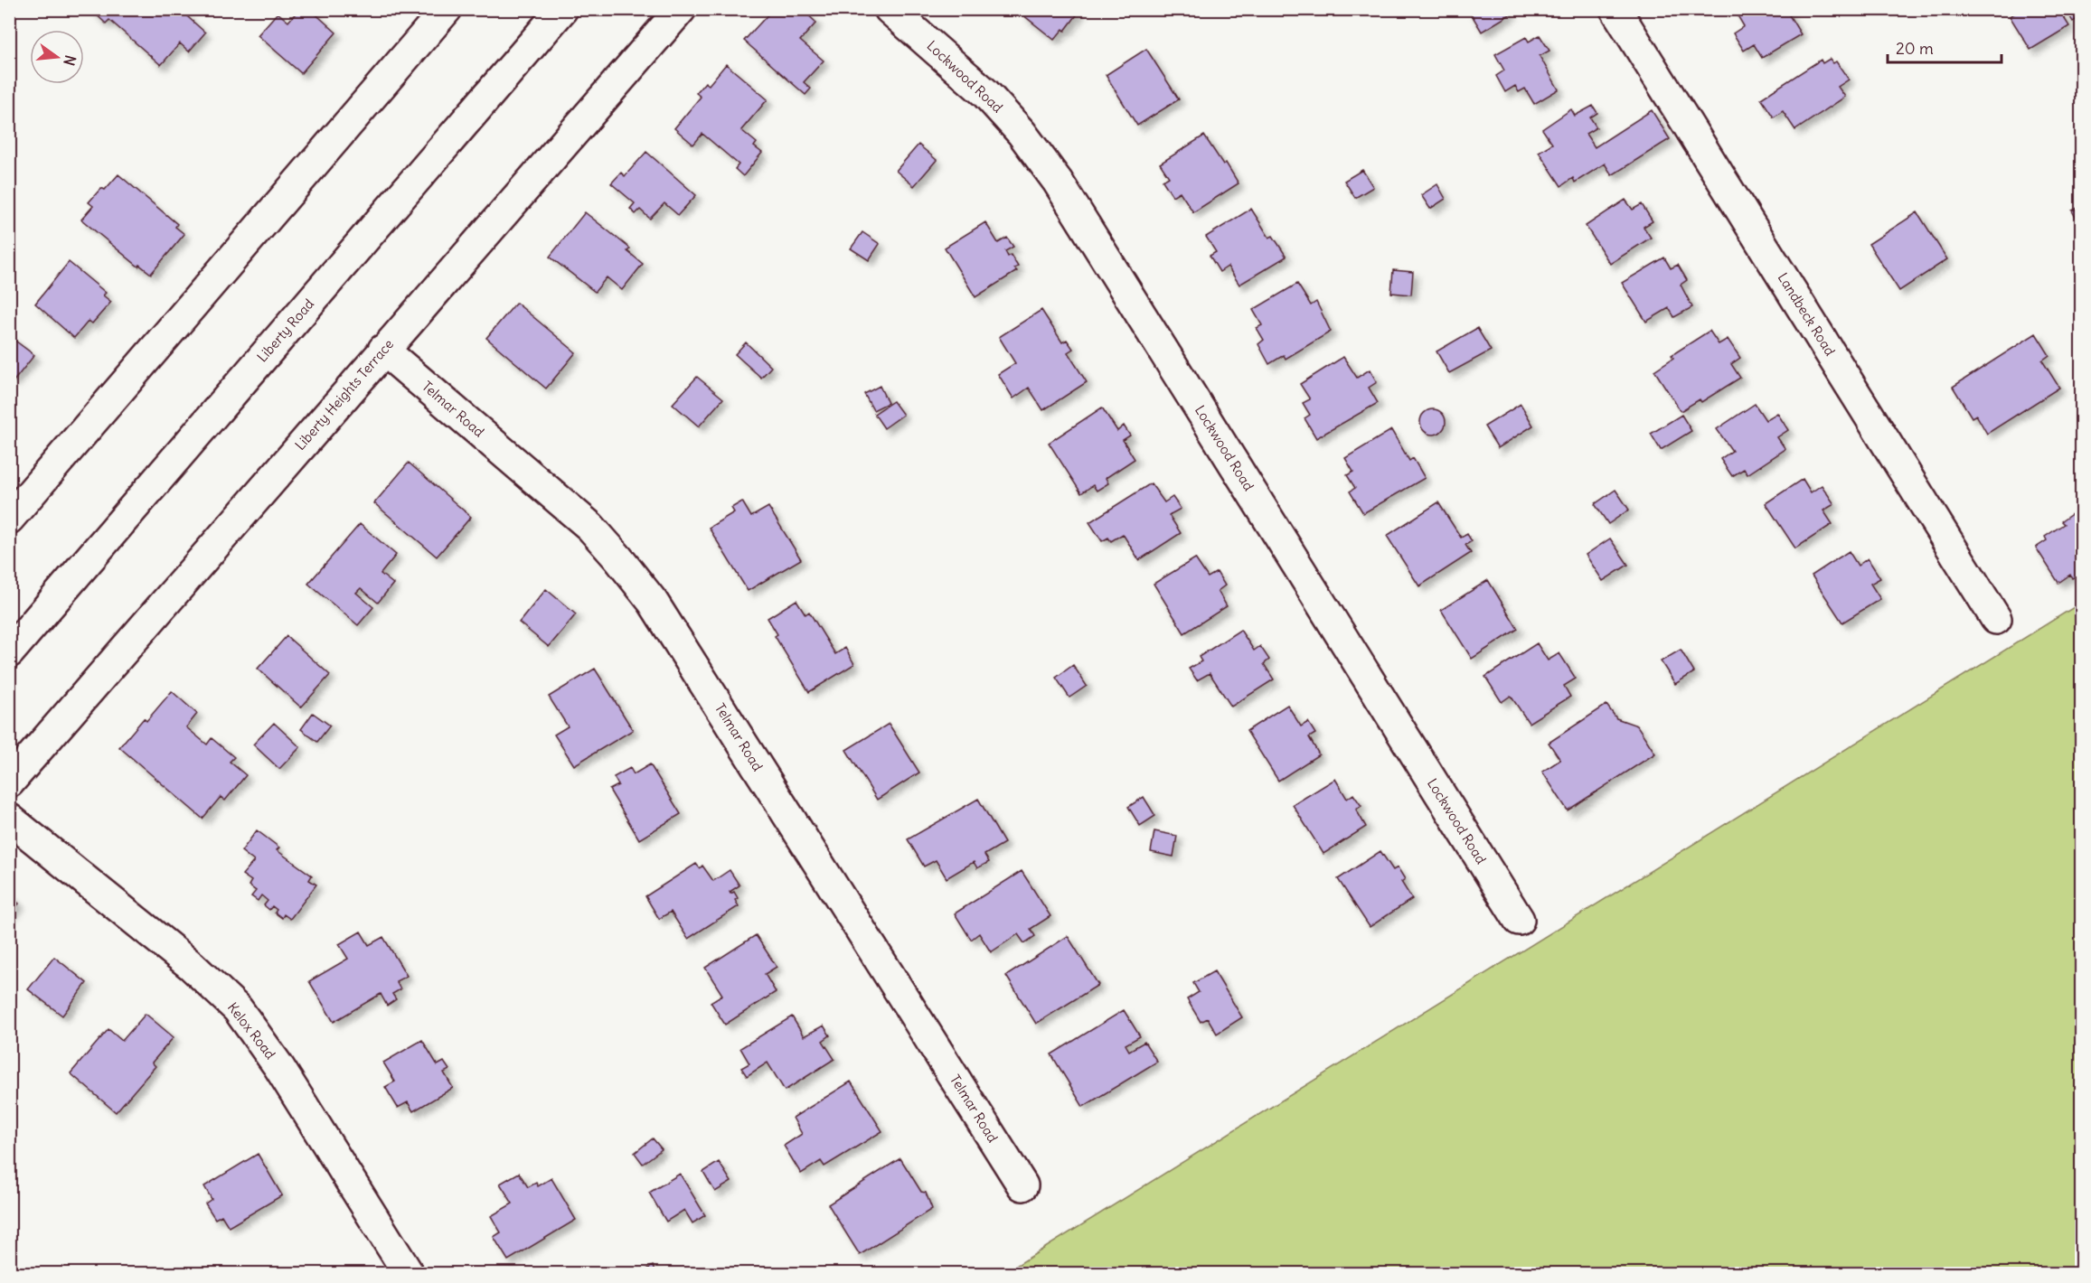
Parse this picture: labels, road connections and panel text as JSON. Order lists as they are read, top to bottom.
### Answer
{
  "streets": {
    "street": [
      "Lockwood Road",
      "Landbeck Road",
      "Liberty Road",
      "Liberty Heights Terrace",
      "Telmar Road",
      "Kelox Road"
    ]
  },
  "crossings": [
    ["Liberty Heights Terrace", "Telmar Road"]
  ],
  "scale_bar": "20 m",
  "north": "right"
}
